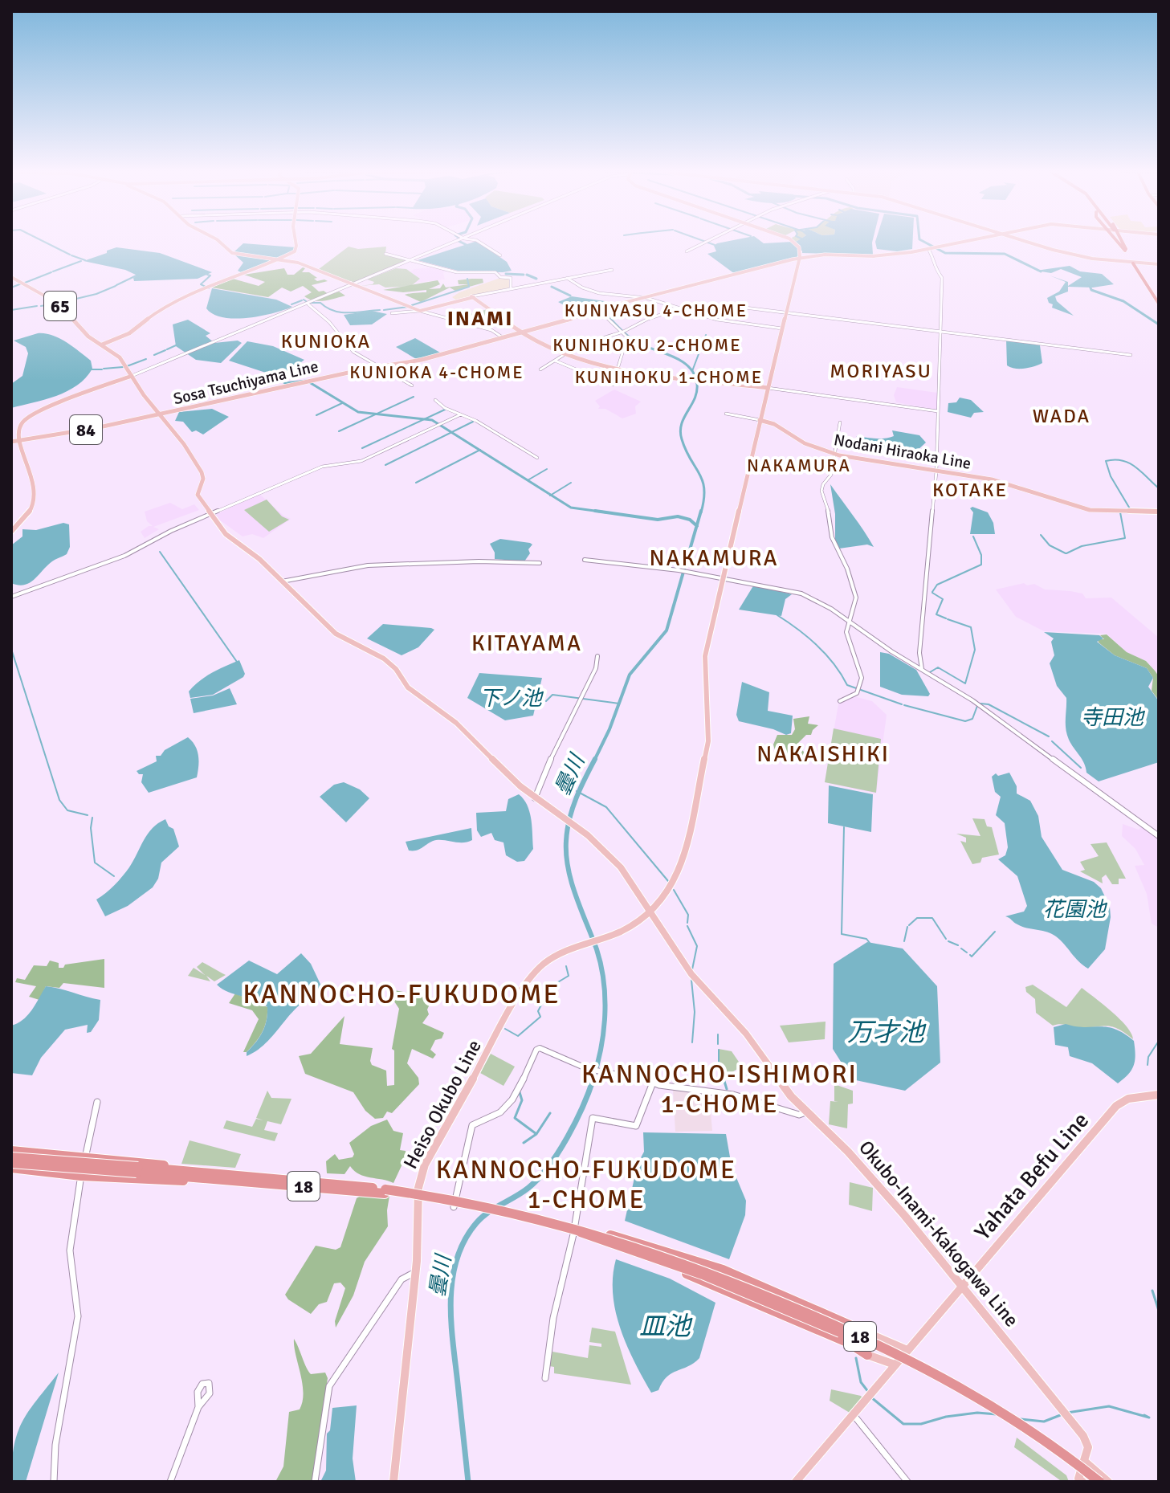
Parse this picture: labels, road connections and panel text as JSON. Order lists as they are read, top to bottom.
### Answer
{
  "streets": {
    "highway": ["18"],
    "main road": [
      "65",
      "Sosa Tsuchiyama Line",
      "84",
      "Nodani Hiraoka Line",
      "Heiso Okubo Line",
      "Yahata Befu Line",
      "Okubo-Inami-Kakogawa Line"
    ]
  },
  "crossings": [
    ["65", "Okubo-Inami-Kakogawa Line"],
    ["Sosa Tsuchiyama Line", "Okubo-Inami-Kakogawa Line"],
    ["Nodani Hiraoka Line", "Heiso Okubo Line"],
    ["Heiso Okubo Line", "Okubo-Inami-Kakogawa Line"],
    ["Yahata Befu Line", "18"],
    ["Yahata Befu Line", "Okubo-Inami-Kakogawa Line"]
  ],
  "districts": [
    "KUNIYASU 4-CHOME",
    "INAMI",
    "KUNIOKA",
    "KUNIHOKU 2-CHOME",
    "MORIYASU",
    "KUNIOKA 4-CHOME",
    "KUNIHOKU 1-CHOME",
    "WADA",
    "NAKAMURA",
    "KOTAKE",
    "NAKAMURA",
    "KITAYAMA",
    "NAKAISHIKI",
    "KANNOCHO-FUKUDOME",
    "KANNOCHO-ISHIMORI 1-CHOME",
    "KANNOCHO-FUKUDOME 1-CHOME"
  ],
  "water": [
    "下ノ池",
    "寺田池",
    "曇川",
    "花園池",
    "万才池",
    "皿池"
  ]
}
